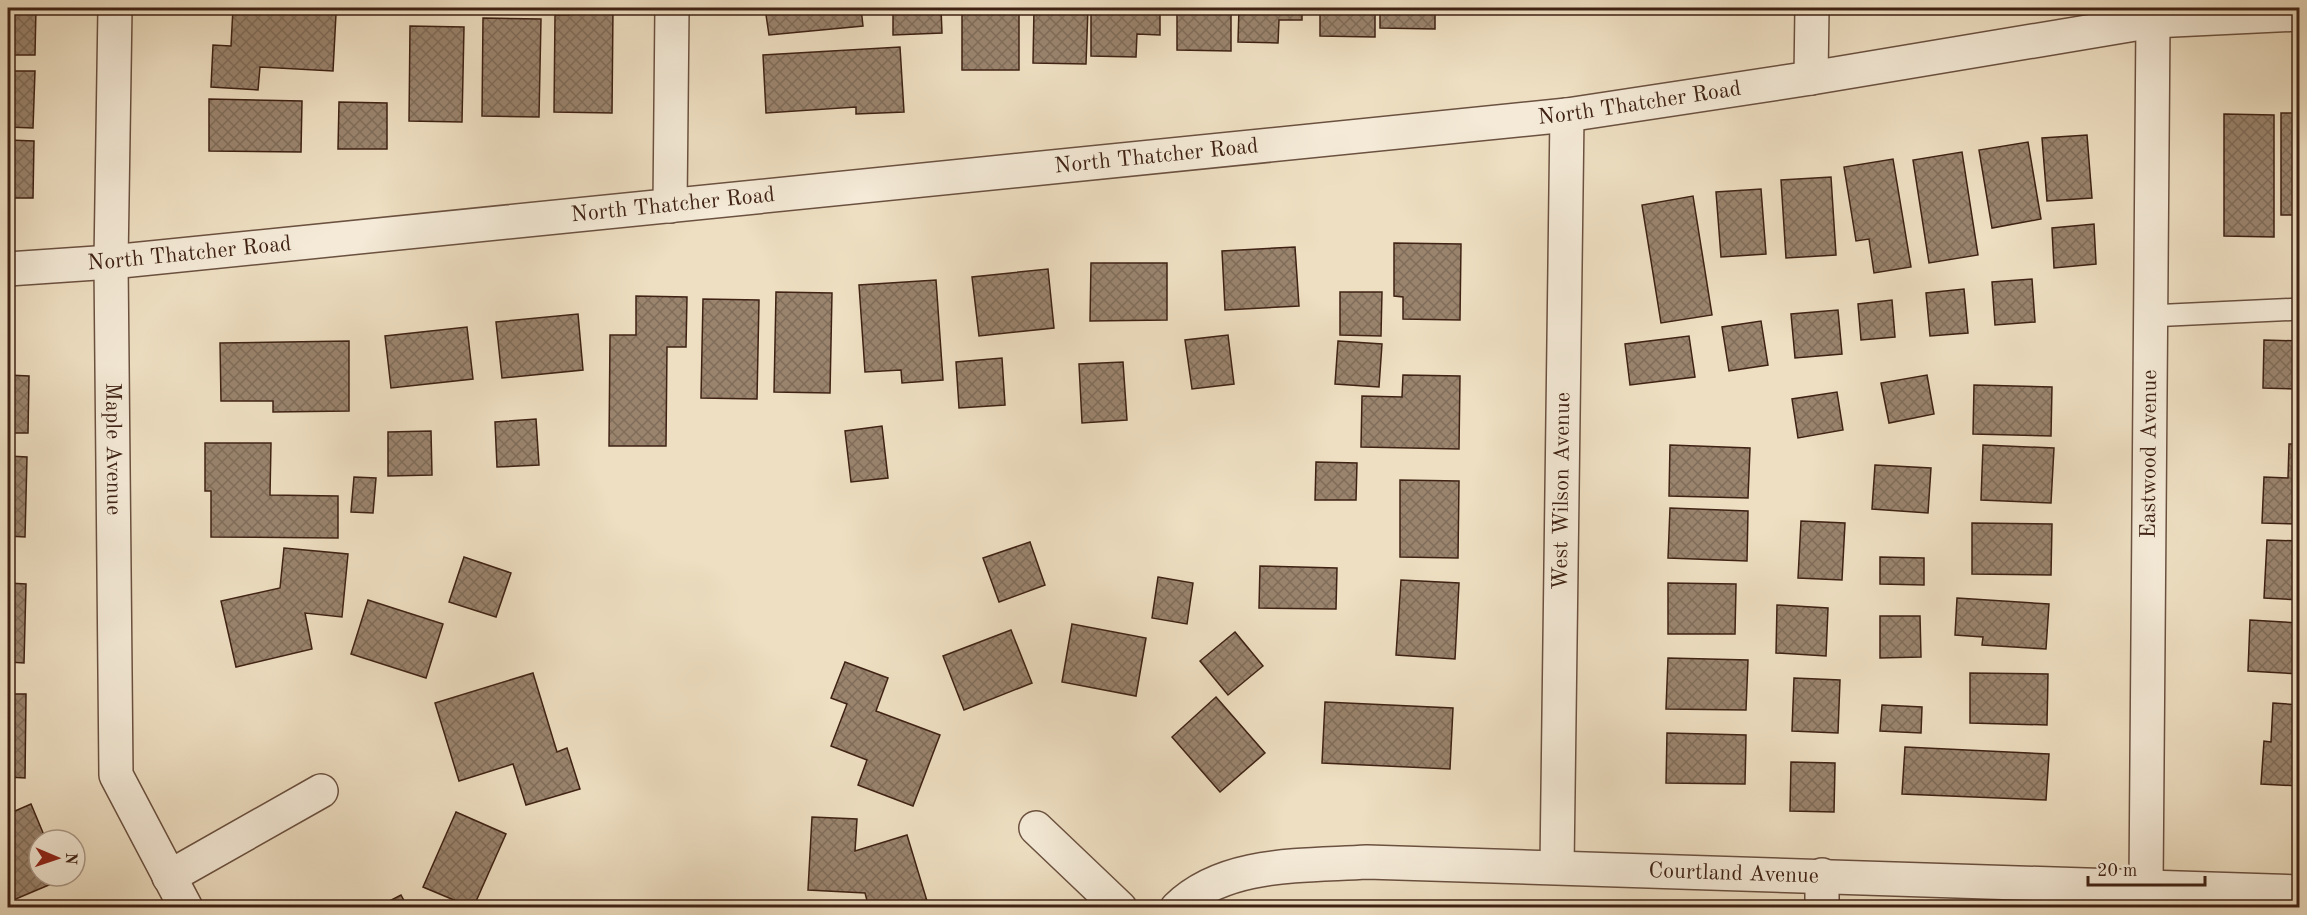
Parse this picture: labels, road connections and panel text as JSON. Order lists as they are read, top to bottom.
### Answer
{
  "streets": {
    "street": [
      "North Thatcher Road",
      "Maple Avenue",
      "Eastwood Avenue",
      "West Wilson Avenue",
      "Courtland Avenue"
    ]
  },
  "crossings": [
    ["North Thatcher Road", "Maple Avenue"],
    ["North Thatcher Road", "Eastwood Avenue"],
    ["North Thatcher Road", "West Wilson Avenue"],
    ["Eastwood Avenue", "Courtland Avenue"],
    ["West Wilson Avenue", "Courtland Avenue"]
  ],
  "scale_bar": "20 m",
  "north": "right"
}
